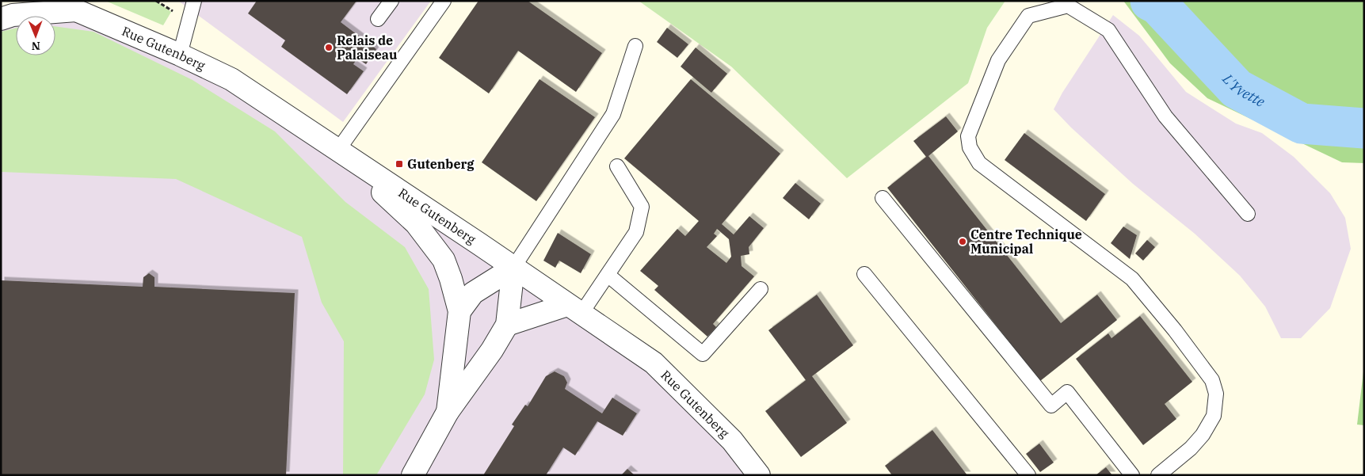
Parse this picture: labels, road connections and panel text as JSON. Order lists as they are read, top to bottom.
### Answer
{
  "streets": {
    "street": ["Rue Gutenberg"]
  },
  "water": ["L'Yvette"],
  "places": {
    "other": ["Relais de Palaiseau", "Centre Technique Municipal"],
    "transit": ["Gutenberg"]
  },
  "north": "bottom"
}
